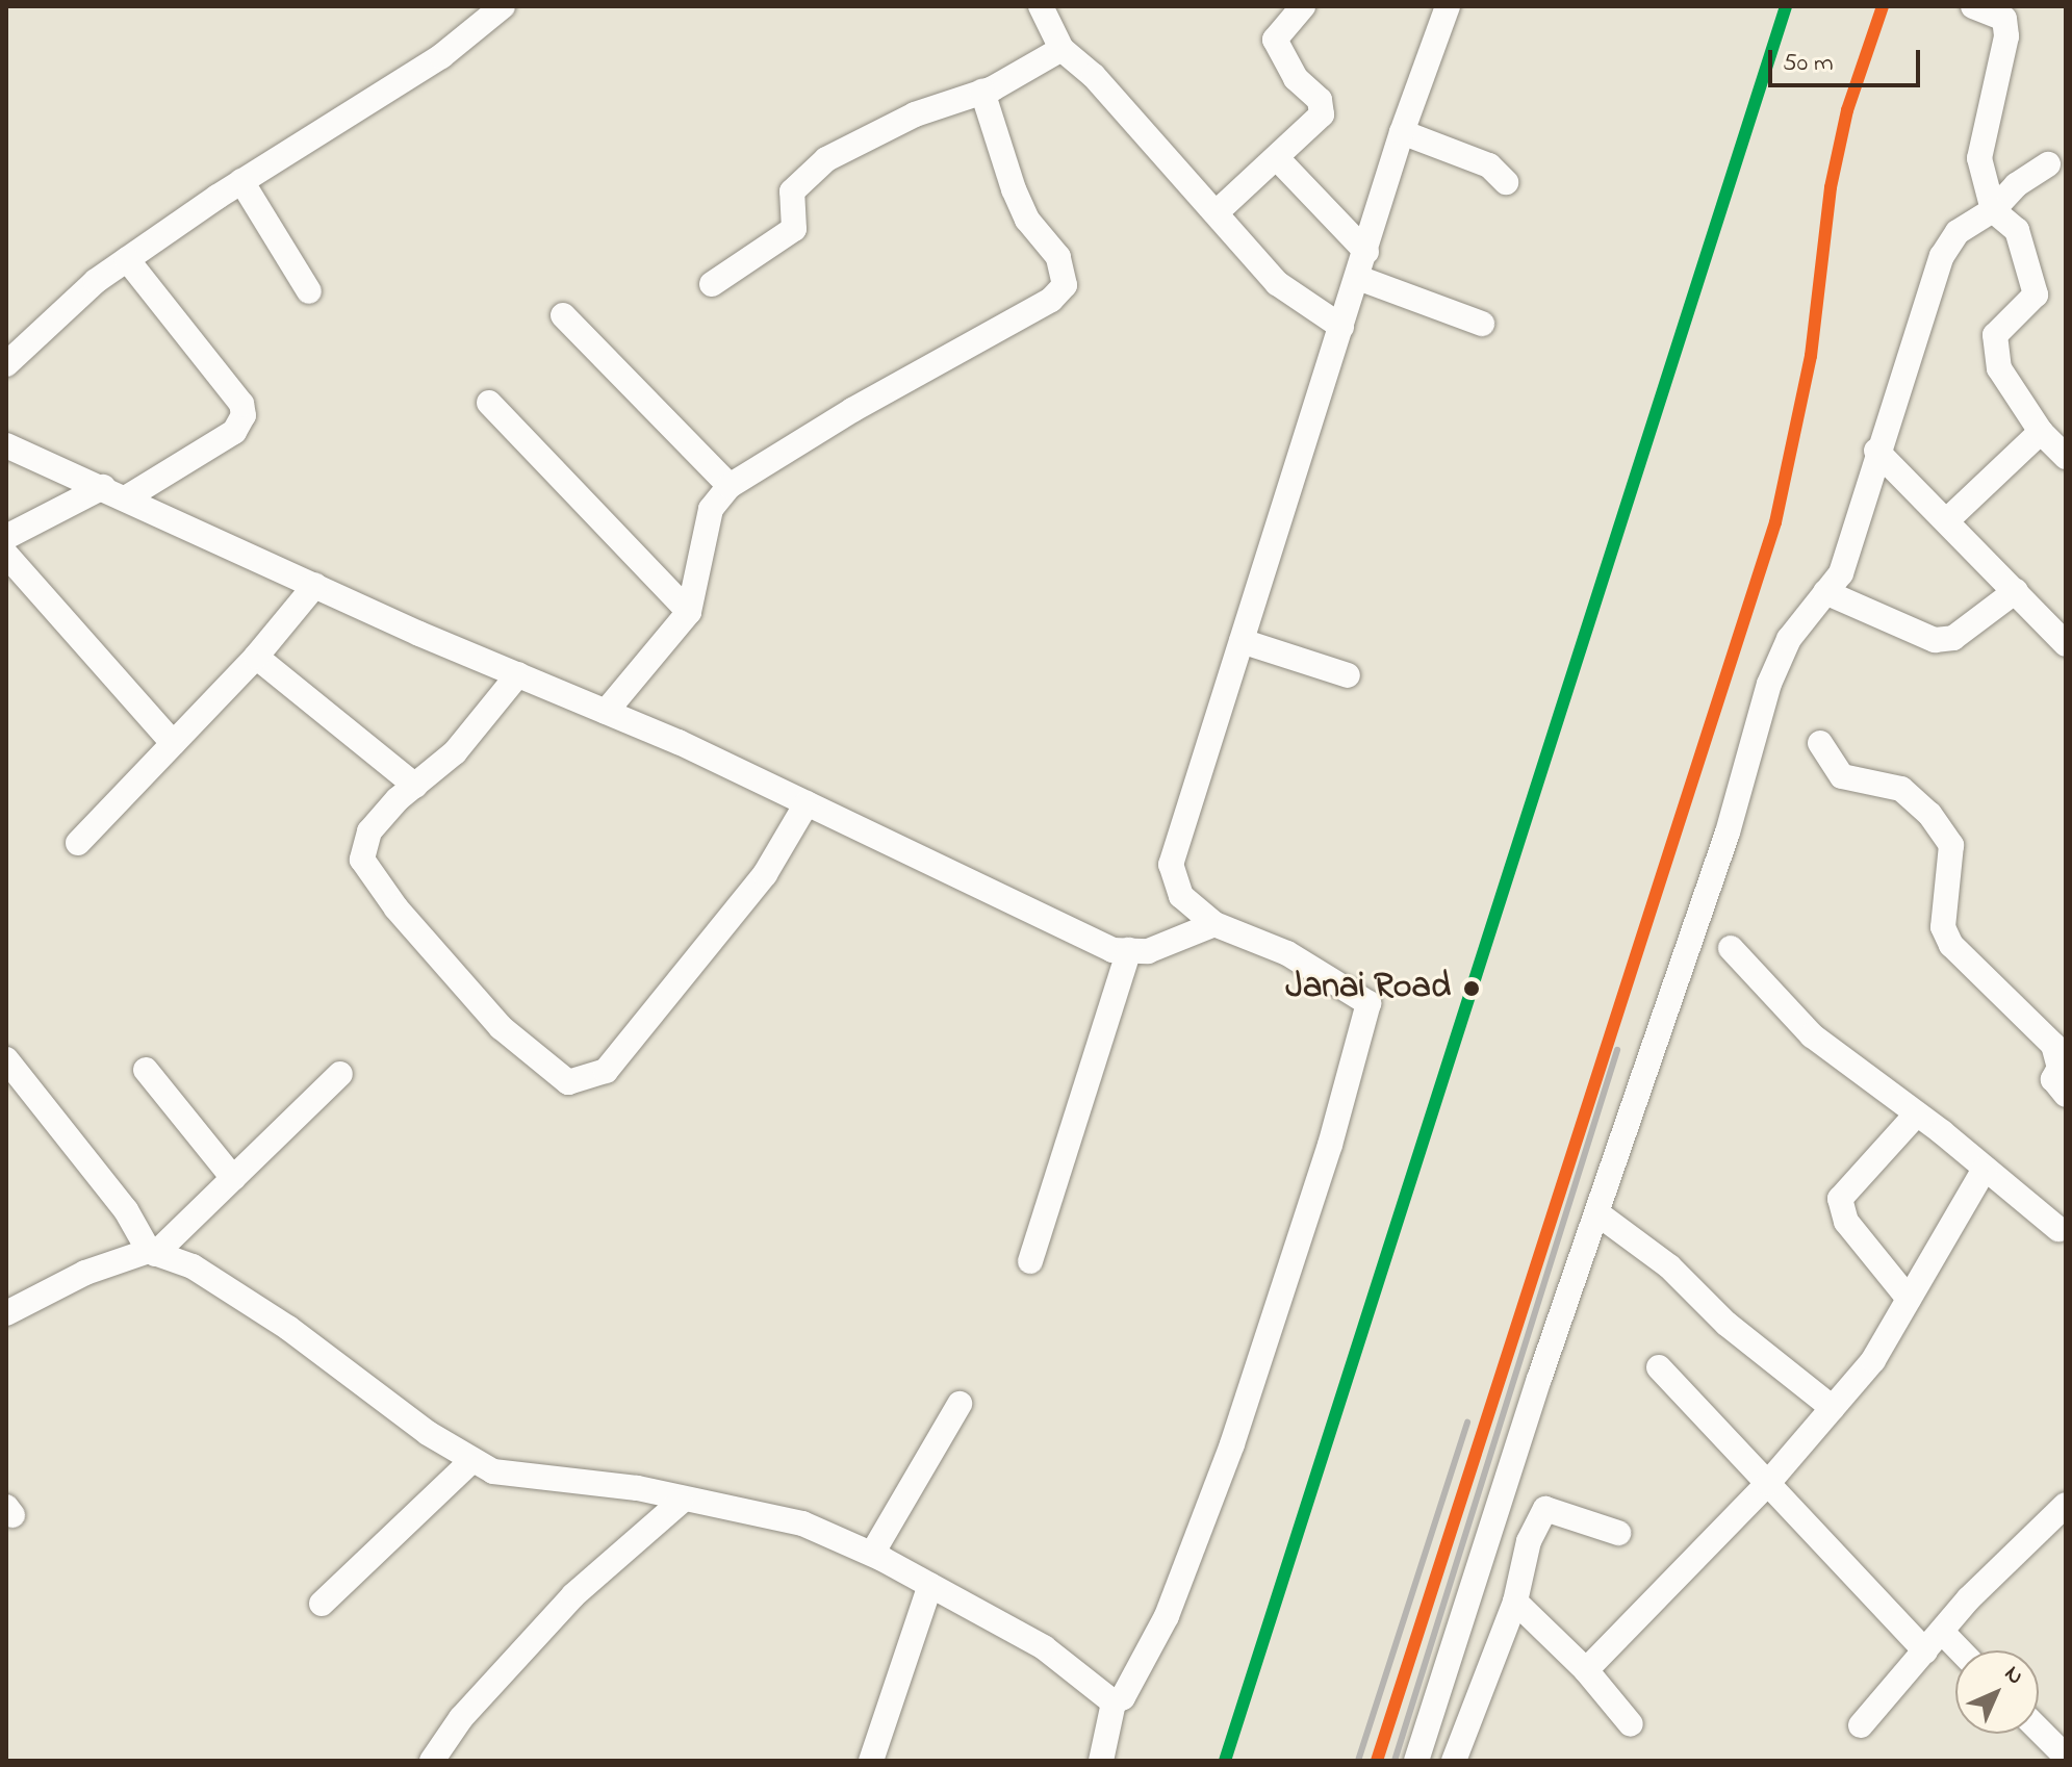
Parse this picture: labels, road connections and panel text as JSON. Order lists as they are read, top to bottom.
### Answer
{
  "places": ["Janai Road"],
  "scale_bar": "50 m",
  "north": "top right"
}
